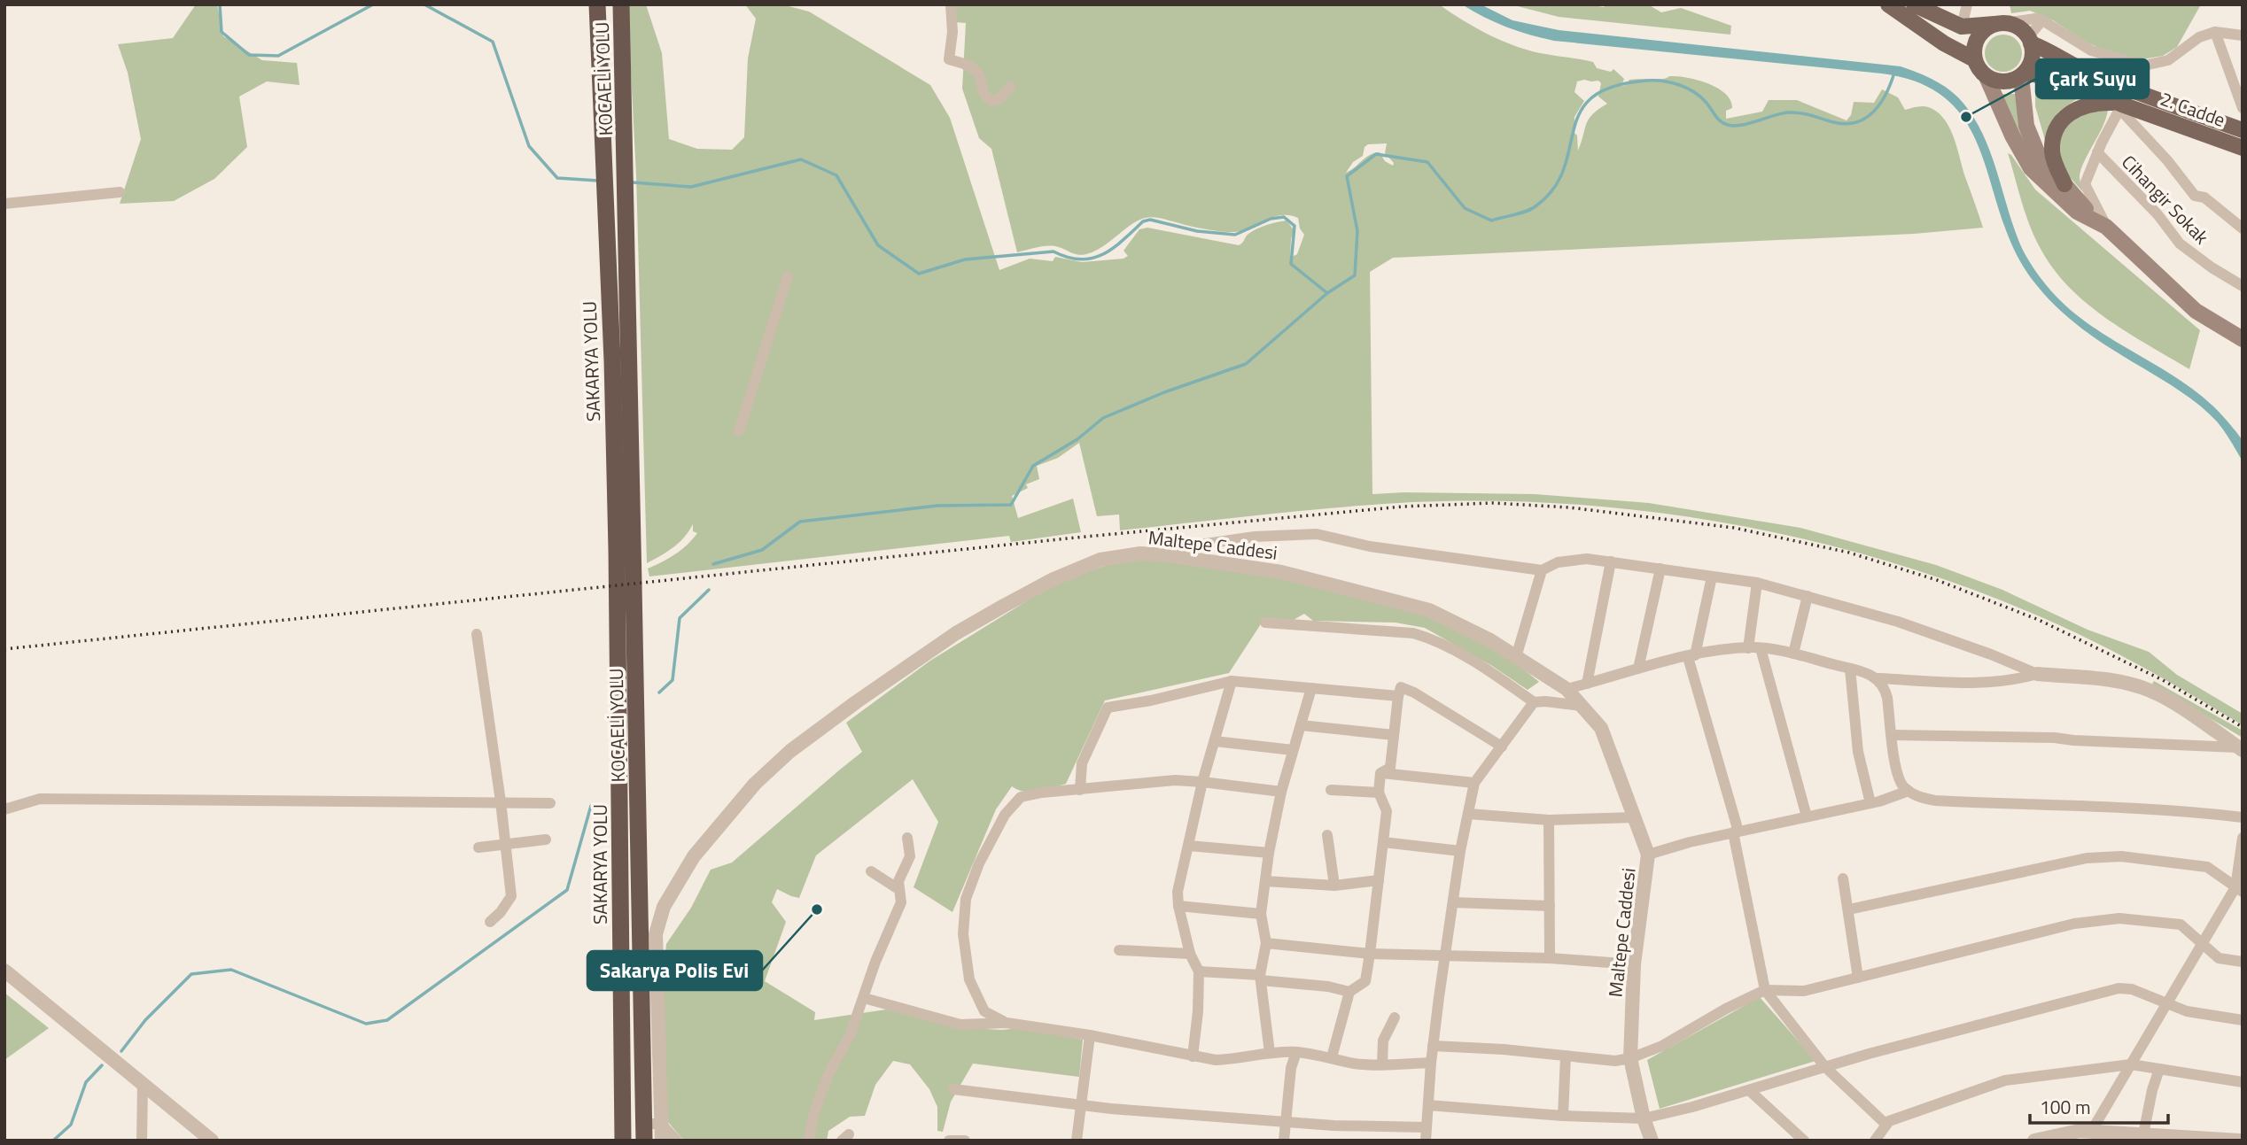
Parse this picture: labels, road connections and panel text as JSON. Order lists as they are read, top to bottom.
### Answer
{
  "streets": {
    "highway": ["KOCAELİ YOLU", "SAKARYA YOLU"],
    "main road": ["2. Cadde"],
    "street": ["Cihangir Sokak", "Maltepe Caddesi"]
  },
  "crossings": [
    ["KOCAELİ YOLU", "SAKARYA YOLU"]
  ],
  "places": ["Çark Suyu", "Sakarya Polis Evi"],
  "scale_bar": "100 m"
}
